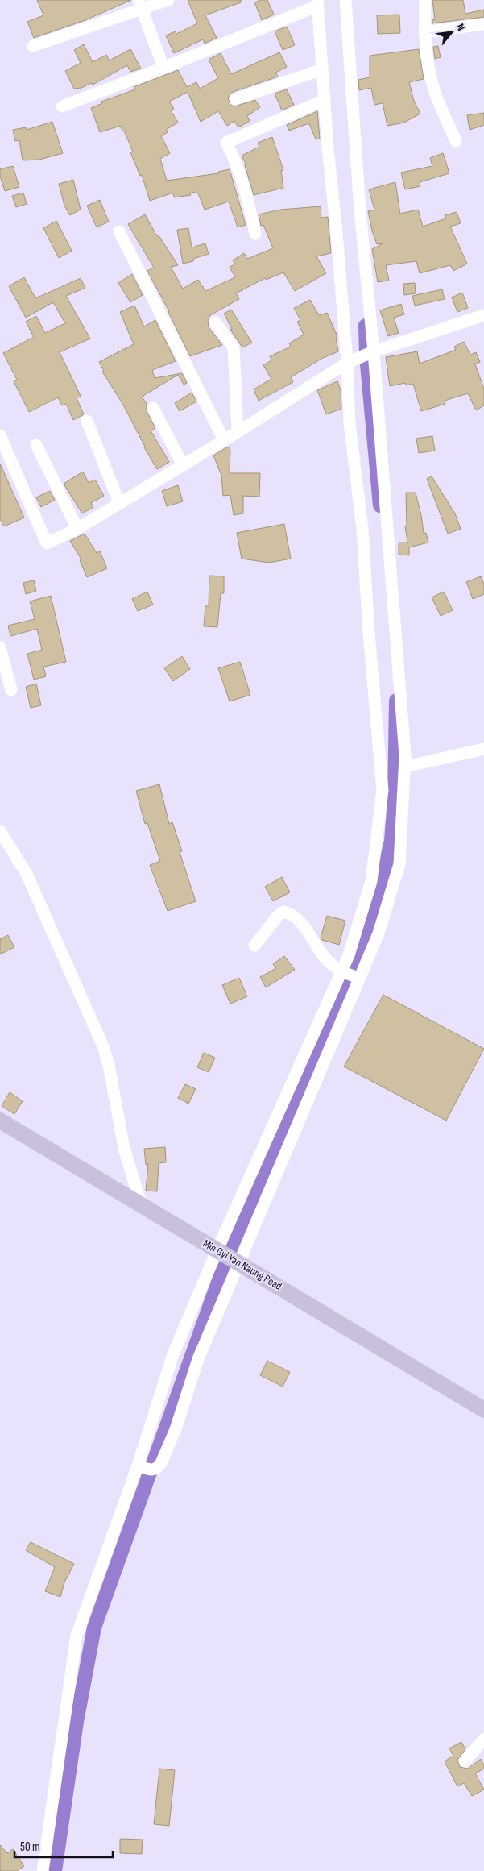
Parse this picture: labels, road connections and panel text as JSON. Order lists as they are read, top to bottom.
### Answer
{
  "streets": {
    "street": ["Min Gyi Yan Naung Road"]
  },
  "scale_bar": "50 m",
  "north": "top right"
}
